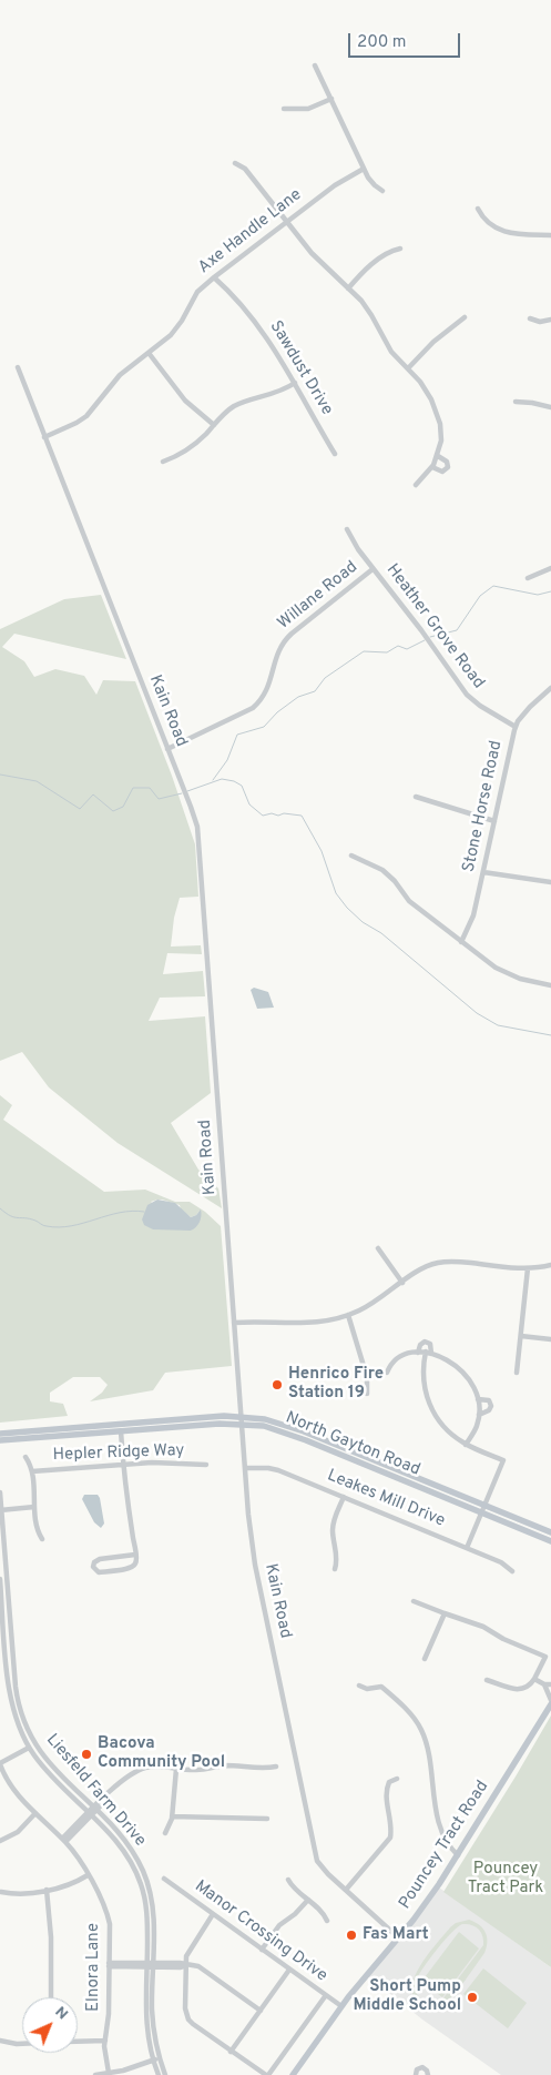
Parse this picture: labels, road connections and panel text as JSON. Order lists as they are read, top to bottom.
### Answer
{
  "streets": {
    "main road": ["North Gayton Road", "Pouncey Tract Road"],
    "street": [
      "Axe Handle Lane",
      "Sawdust Drive",
      "Willane Road",
      "Heather Grove Road",
      "Kain Road",
      "Stone Horse Road",
      "Hepler Ridge Way",
      "Leakes Mill Drive",
      "Liesfeld Farm Drive",
      "Manor Crossing Drive",
      "Elnora Lane"
    ]
  },
  "crossings": [
    ["Axe Handle Lane", "Sawdust Drive"],
    ["Axe Handle Lane", "Kain Road"],
    ["Willane Road", "Heather Grove Road"],
    ["Willane Road", "Kain Road"],
    ["Heather Grove Road", "Stone Horse Road"],
    ["Kain Road", "North Gayton Road"],
    ["Kain Road", "Leakes Mill Drive"],
    ["Kain Road", "Pouncey Tract Road"],
    ["Pouncey Tract Road", "Manor Crossing Drive"]
  ],
  "parks": ["Pouncey Tract Park"],
  "places": [
    "Henrico Fire Station 19",
    "Bacova Community Pool",
    "Fas Mart",
    "Short Pump Middle School"
  ],
  "scale_bar": "200 m",
  "north": "top right"
}
